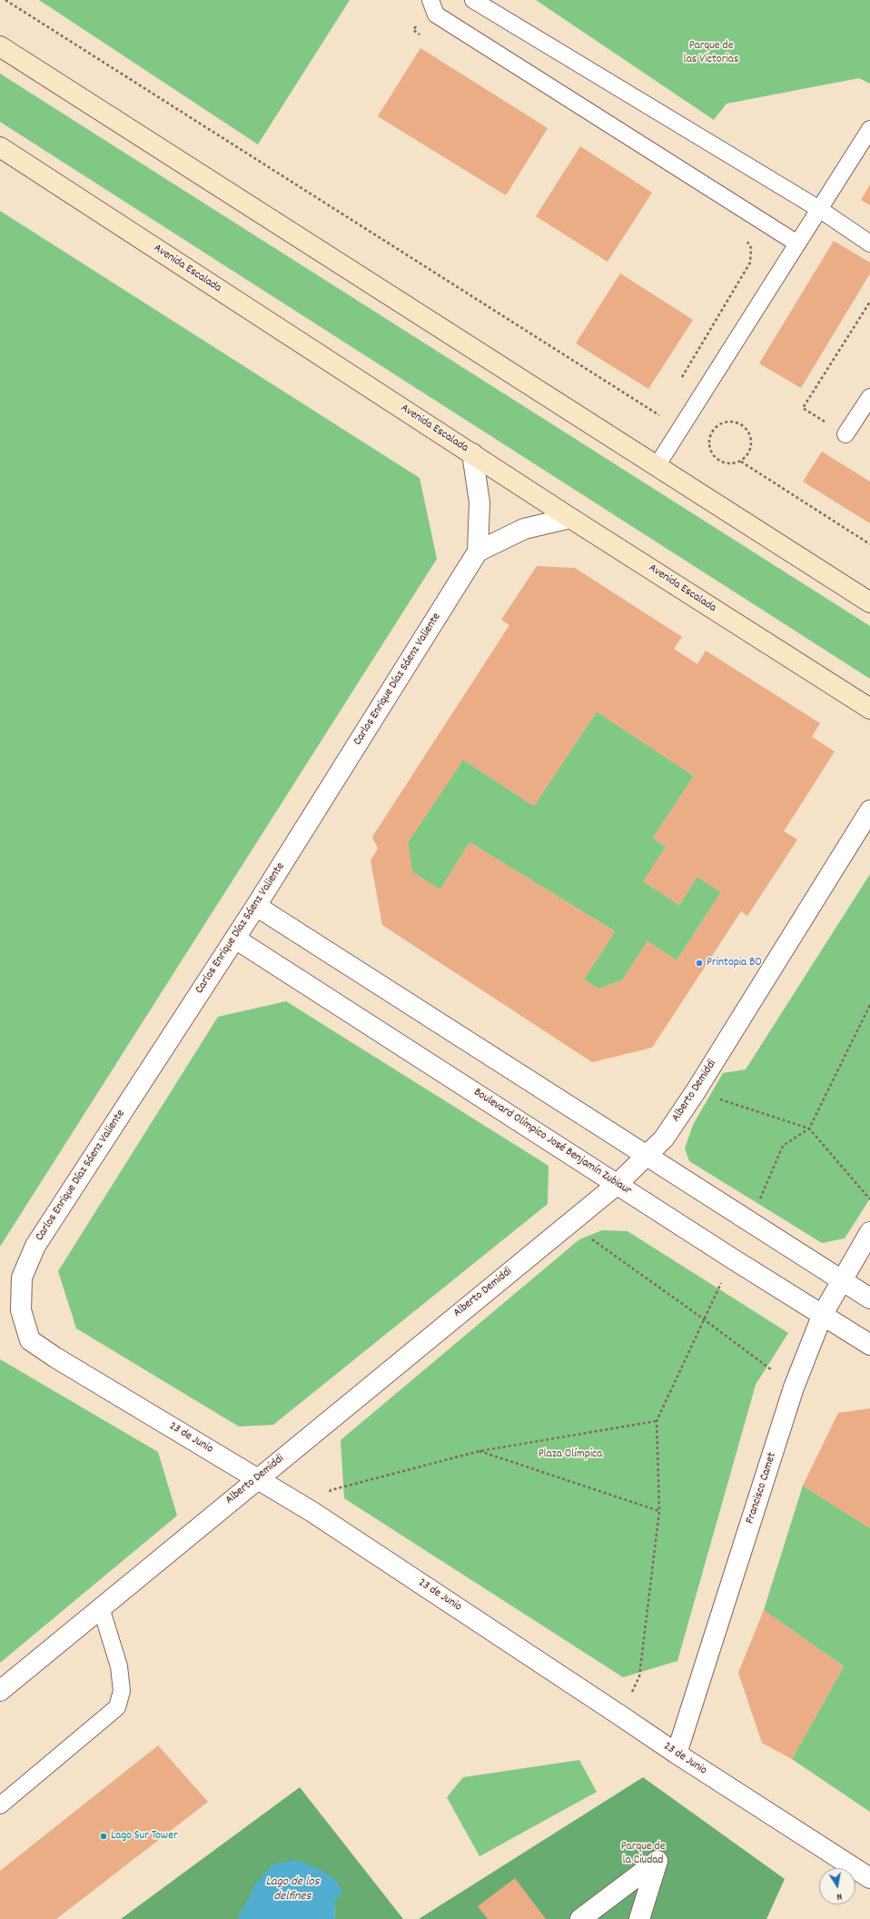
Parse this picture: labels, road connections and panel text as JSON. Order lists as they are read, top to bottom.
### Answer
{
  "streets": {
    "main road": ["Avenida Escalada"],
    "street": [
      "Carlos Enrique Díaz Sáenz Valiente",
      "Alberto Demiddi",
      "Boulevard Olímpico José Benjamín Zubiaur",
      "23 de Junio",
      "Francisco Camet"
    ]
  },
  "crossings": [
    ["Avenida Escalada", "Carlos Enrique Díaz Sáenz Valiente"],
    ["Carlos Enrique Díaz Sáenz Valiente", "Boulevard Olímpico José Benjamín Zubiaur"],
    ["Carlos Enrique Díaz Sáenz Valiente", "23 de Junio"],
    ["Alberto Demiddi", "Boulevard Olímpico José Benjamín Zubiaur"],
    ["Alberto Demiddi", "23 de Junio"],
    ["Boulevard Olímpico José Benjamín Zubiaur", "Francisco Camet"],
    ["23 de Junio", "Francisco Camet"]
  ],
  "water": ["Lago de los delfines"],
  "parks": ["Parque de las Victorias", "Plaza Olímpica", "Parque de la Ciudad"],
  "places": ["Printopia BO", "Lago Sur Tower"],
  "north": "bottom"
}
